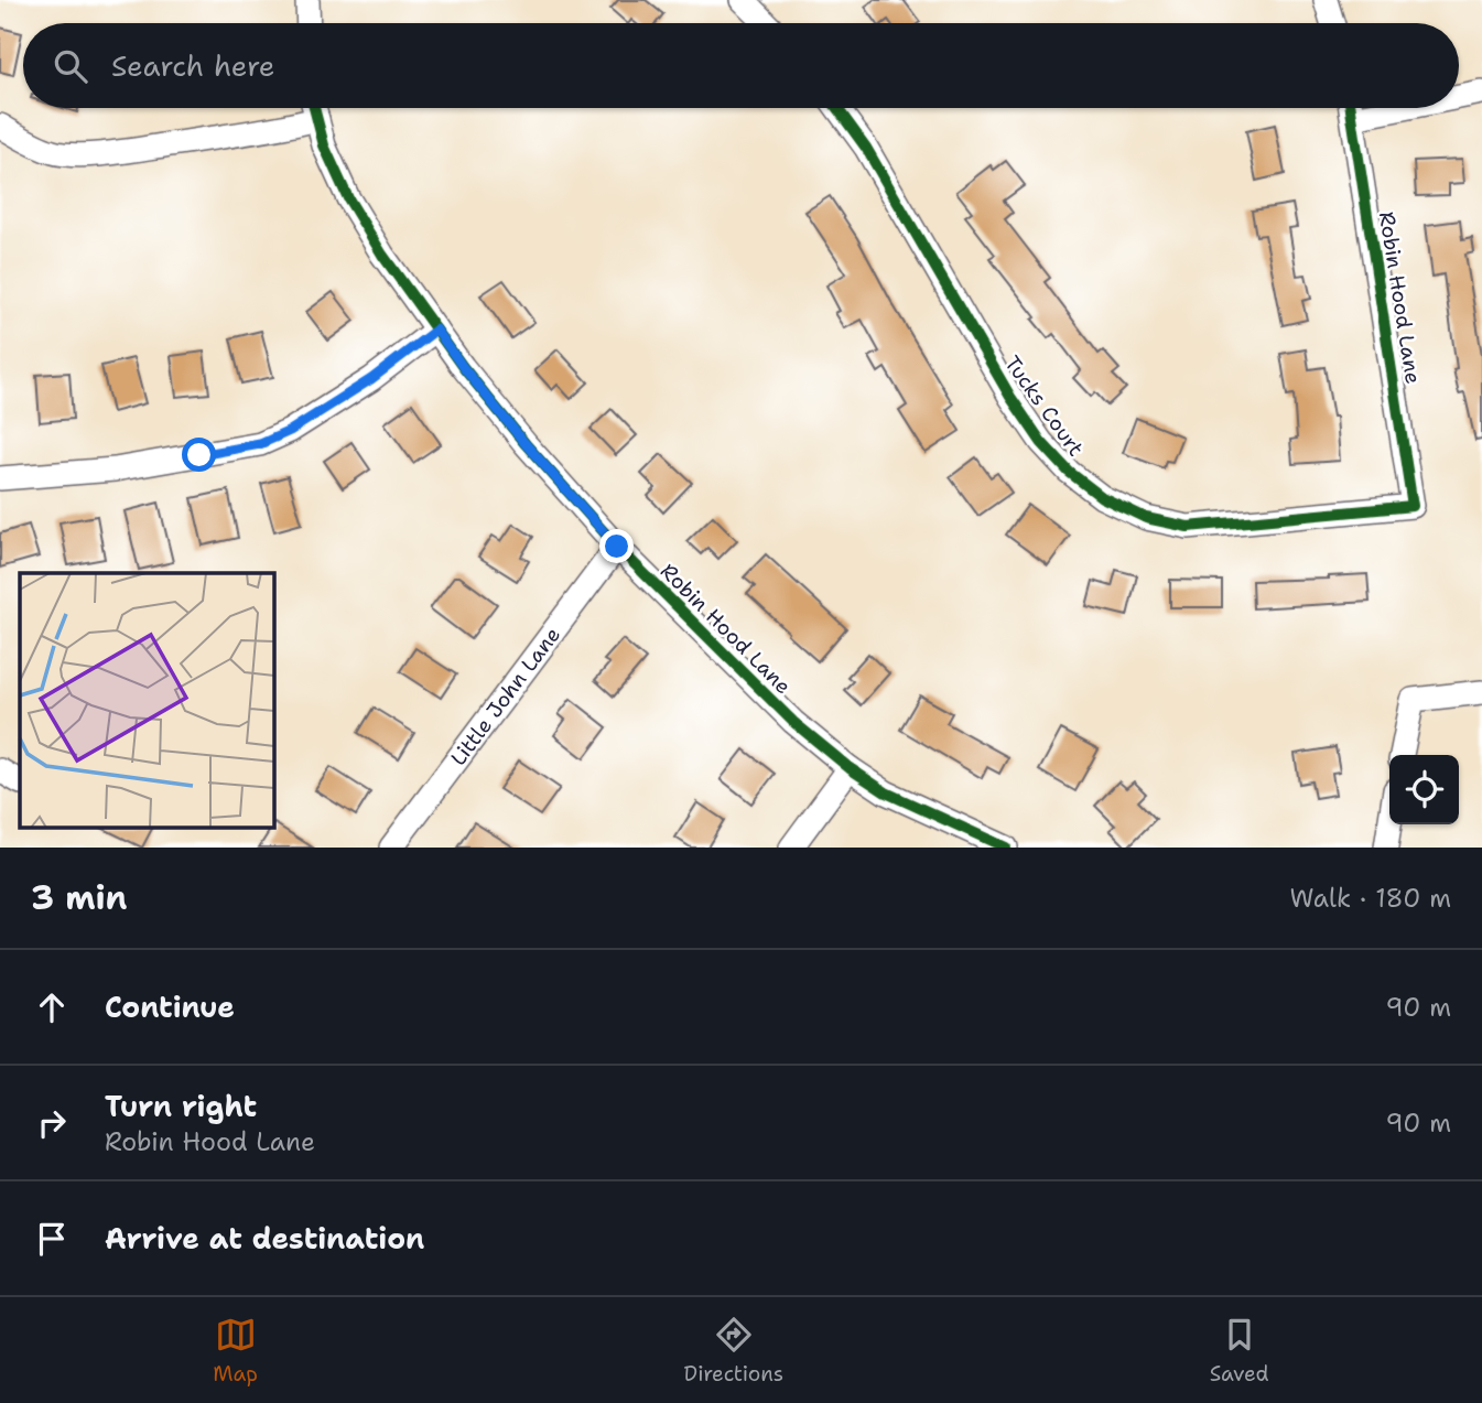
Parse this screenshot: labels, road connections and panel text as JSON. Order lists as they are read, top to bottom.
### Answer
{
  "streets": {
    "street": ["Robin Hood Lane", "Tucks Court", "Little John Lane"]
  },
  "crossings": [
    ["Robin Hood Lane", "Tucks Court"],
    ["Robin Hood Lane", "Little John Lane"]
  ],
  "page": {
    "search": "Search here",
    "heading": ["3 min", "Walk · 180 m"],
    "list": [
      ["Continue", "90 m"],
      ["Turn right", "Robin Hood Lane", "90 m"],
      "Arrive at destination"
    ],
    "nav": ["Map", "Directions", "Saved"]
  }
}
